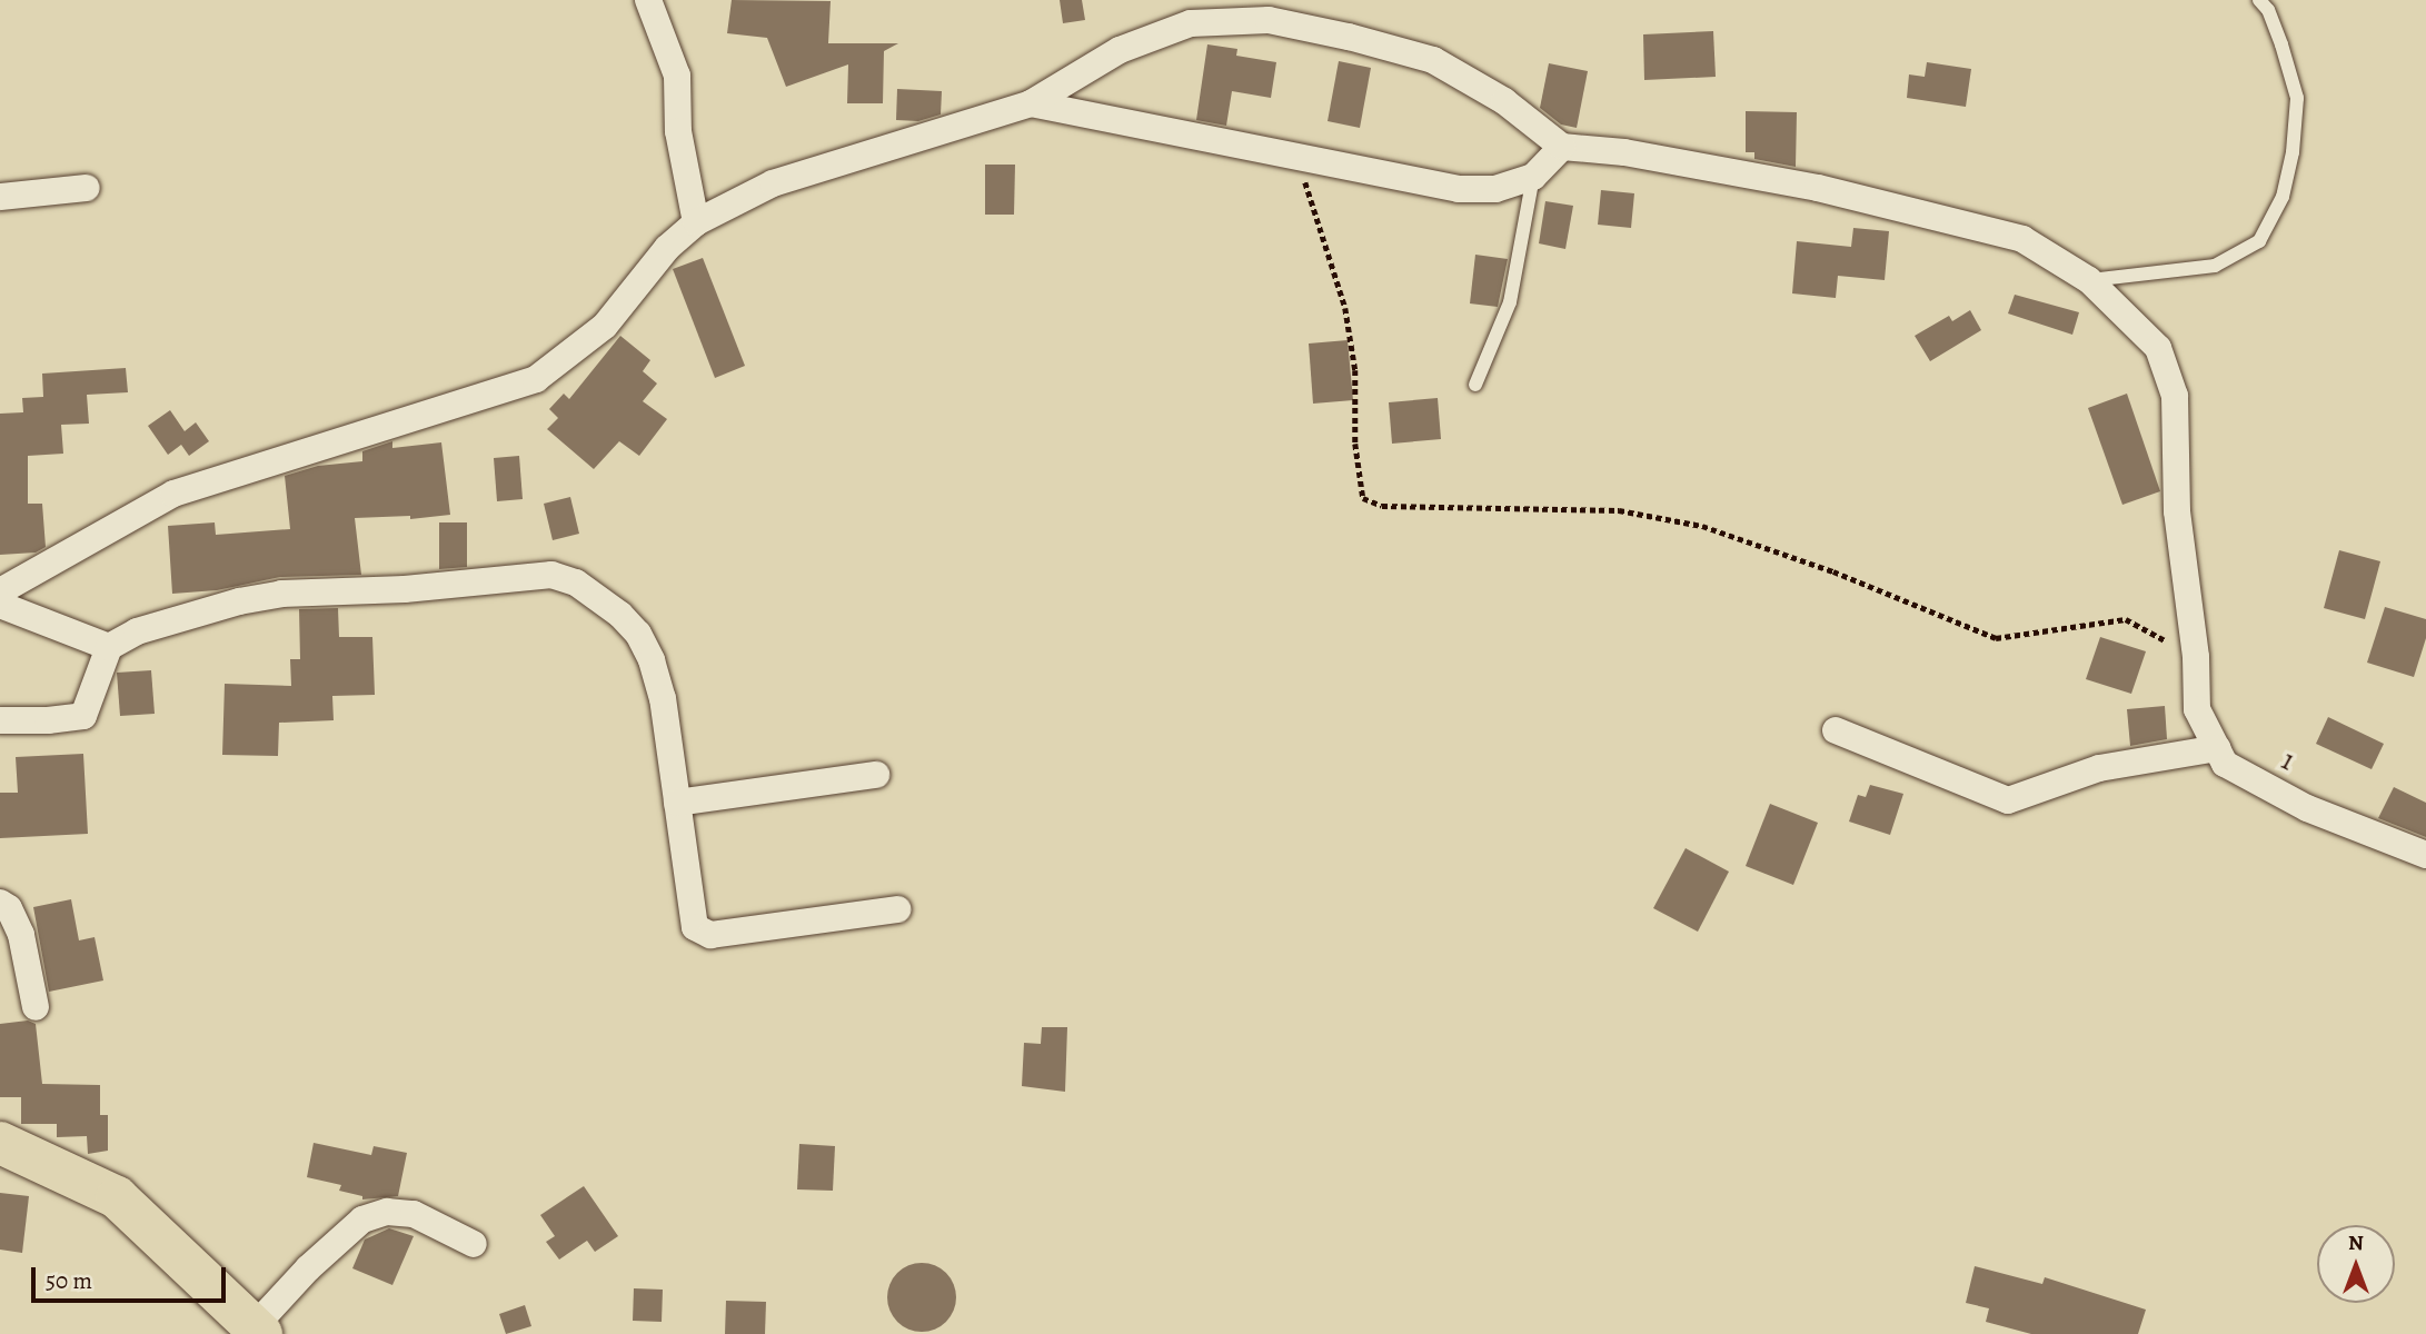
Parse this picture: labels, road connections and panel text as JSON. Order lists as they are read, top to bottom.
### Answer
{
  "streets": {
    "street": ["1"]
  },
  "scale_bar": "50 m",
  "north": "top"
}
